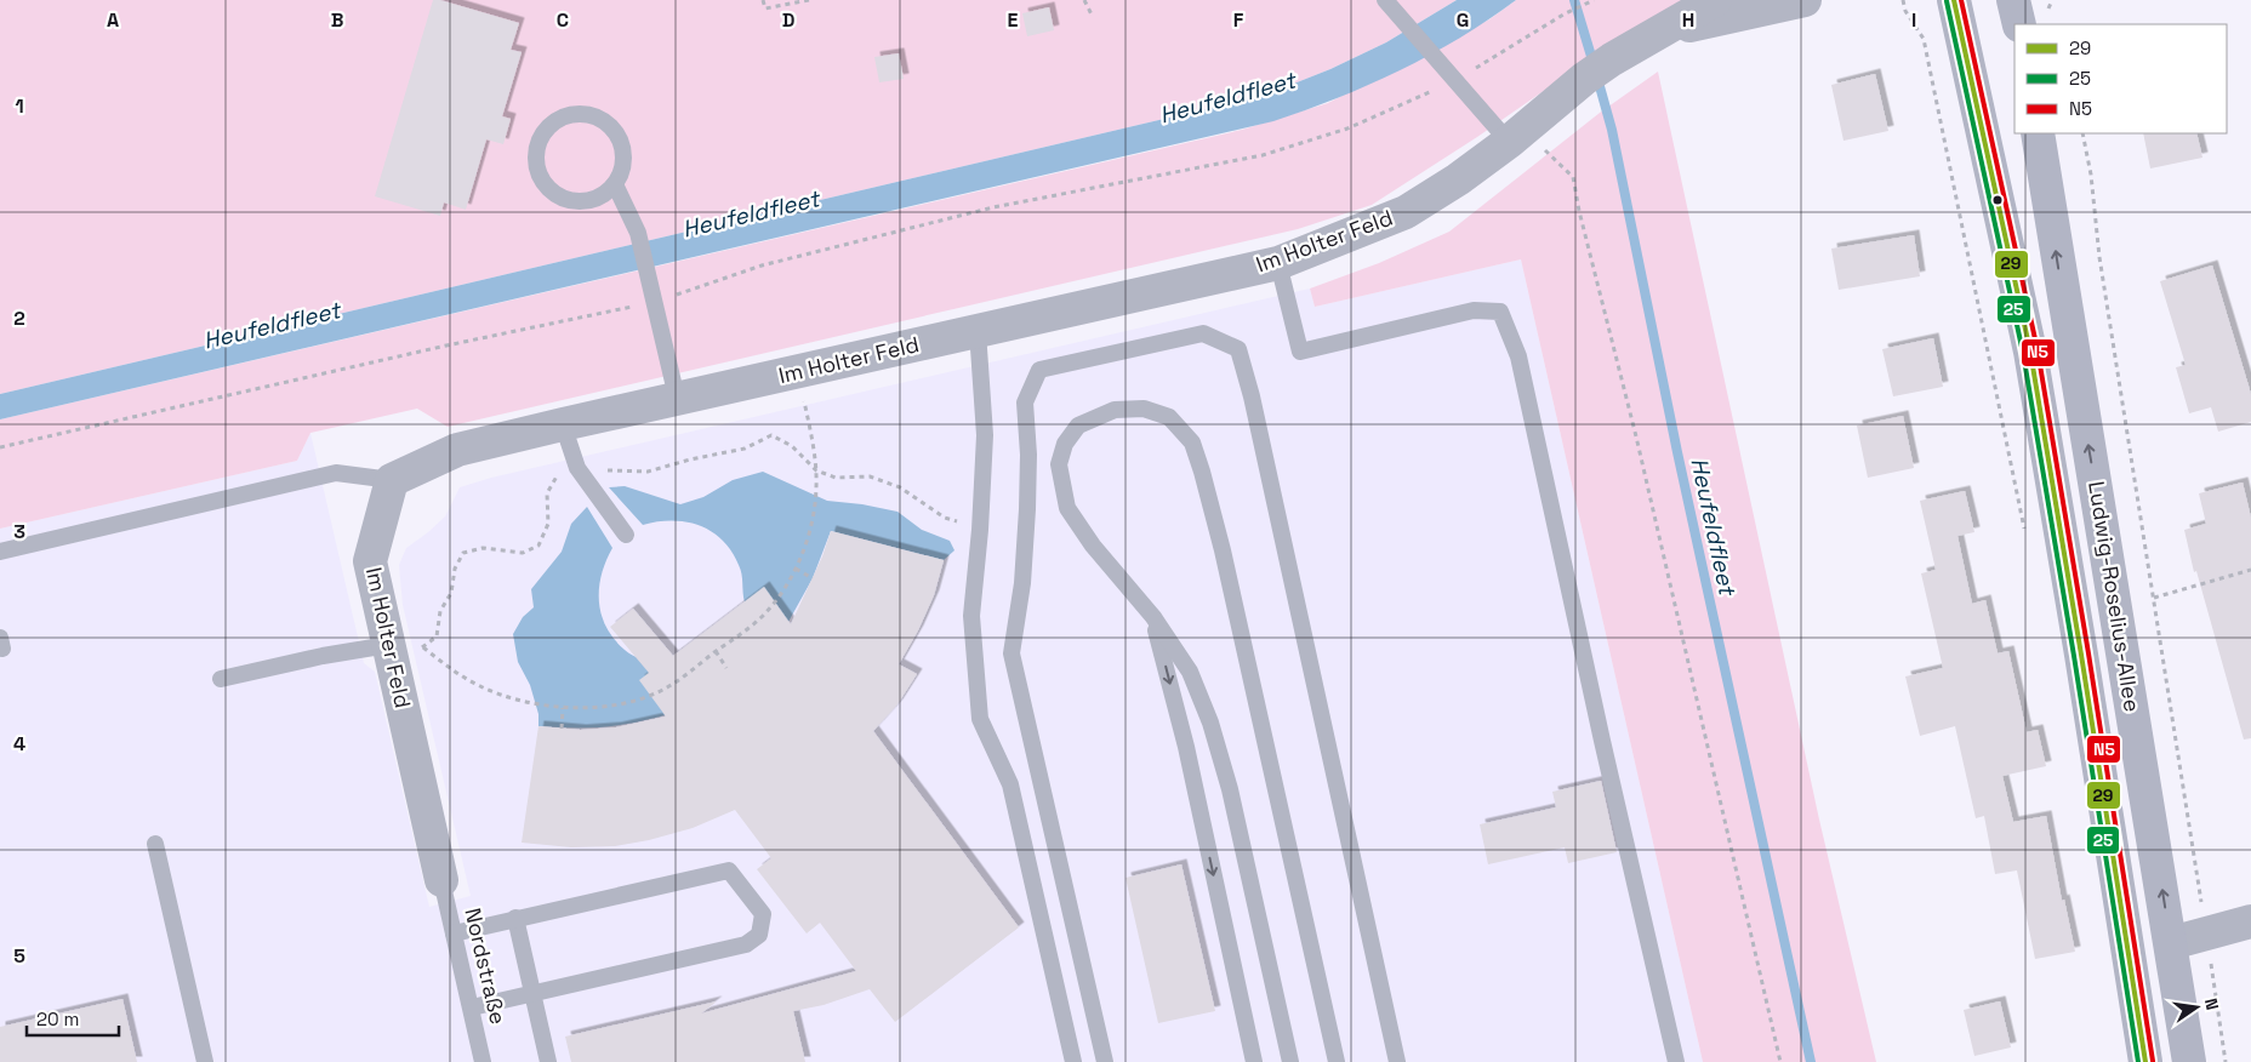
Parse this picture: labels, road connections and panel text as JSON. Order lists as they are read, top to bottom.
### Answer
{
  "streets": {
    "main road": ["Ludwig-Roselius-Allee"],
    "street": ["Im Holter Feld"],
    "lane": ["Nordstraße"]
  },
  "crossings": [
    ["Im Holter Feld", "Nordstraße"]
  ],
  "water": ["Heufeldfleet"],
  "lines": ["transit line 29", "transit line N5", "transit line 25"],
  "legend": ["29", "25", "N5"],
  "scale_bar": "20 m",
  "north": "right",
  "grid": {
    "columns": [
      "A",
      "B",
      "C",
      "D",
      "E",
      "F",
      "G",
      "H",
      "I"
    ],
    "rows": [
      "1",
      "2",
      "3",
      "4",
      "5"
    ]
  }
}
